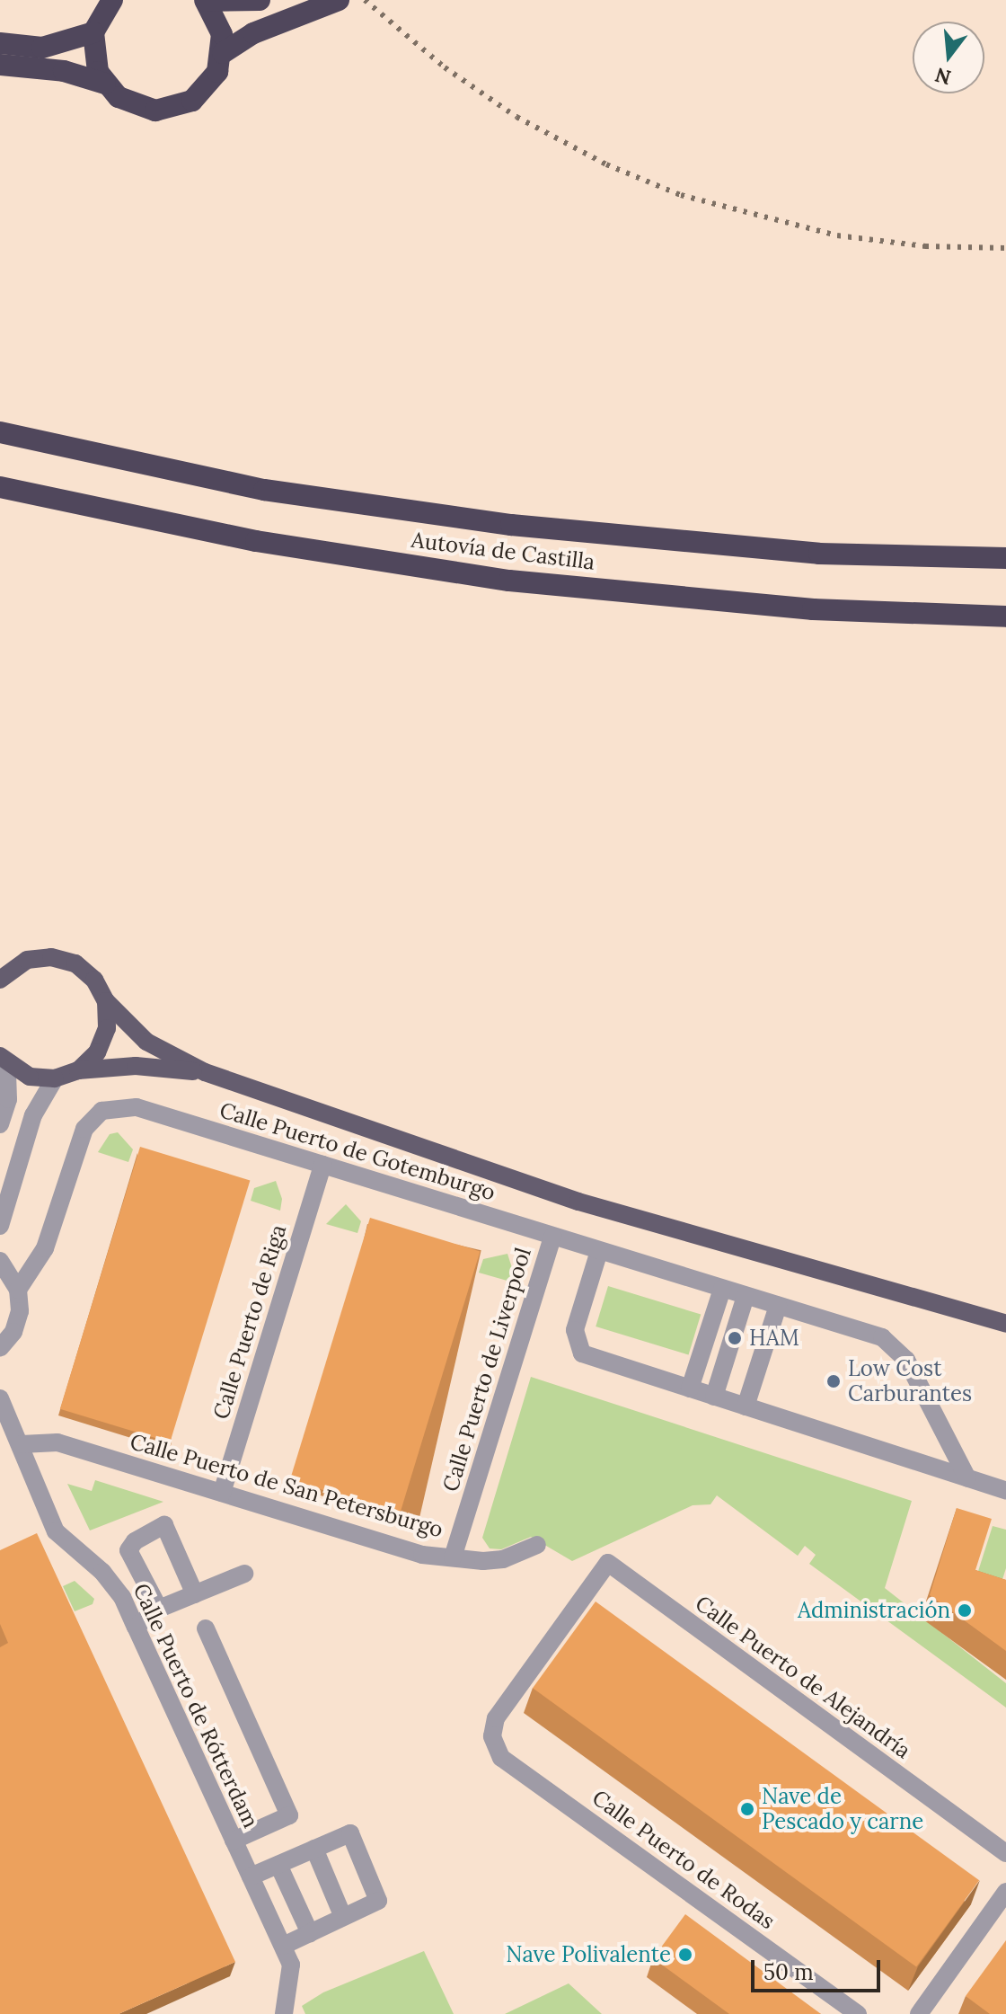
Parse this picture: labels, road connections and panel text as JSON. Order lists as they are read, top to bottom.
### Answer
{
  "streets": {
    "highway": ["Autovía de Castilla"],
    "street": [
      "Calle Puerto de Gotemburgo",
      "Calle Puerto de Riga",
      "Calle Puerto de Liverpool",
      "Calle Puerto de San Petersburgo",
      "Calle Puerto de Alejandría",
      "Calle Puerto de Rótterdam",
      "Calle Puerto de Rodas"
    ]
  },
  "crossings": [
    ["Calle Puerto de Gotemburgo", "Calle Puerto de Riga"],
    ["Calle Puerto de Gotemburgo", "Calle Puerto de Liverpool"],
    ["Calle Puerto de Riga", "Calle Puerto de San Petersburgo"],
    ["Calle Puerto de Liverpool", "Calle Puerto de San Petersburgo"],
    ["Calle Puerto de San Petersburgo", "Calle Puerto de Rótterdam"],
    ["Calle Puerto de Alejandría", "Calle Puerto de Rodas"]
  ],
  "places": [
    "HAM",
    "Low Cost Carburantes",
    "Administración",
    "Nave de Pescado y carne",
    "Nave Polivalente"
  ],
  "scale_bar": "50 m",
  "north": "bottom"
}
